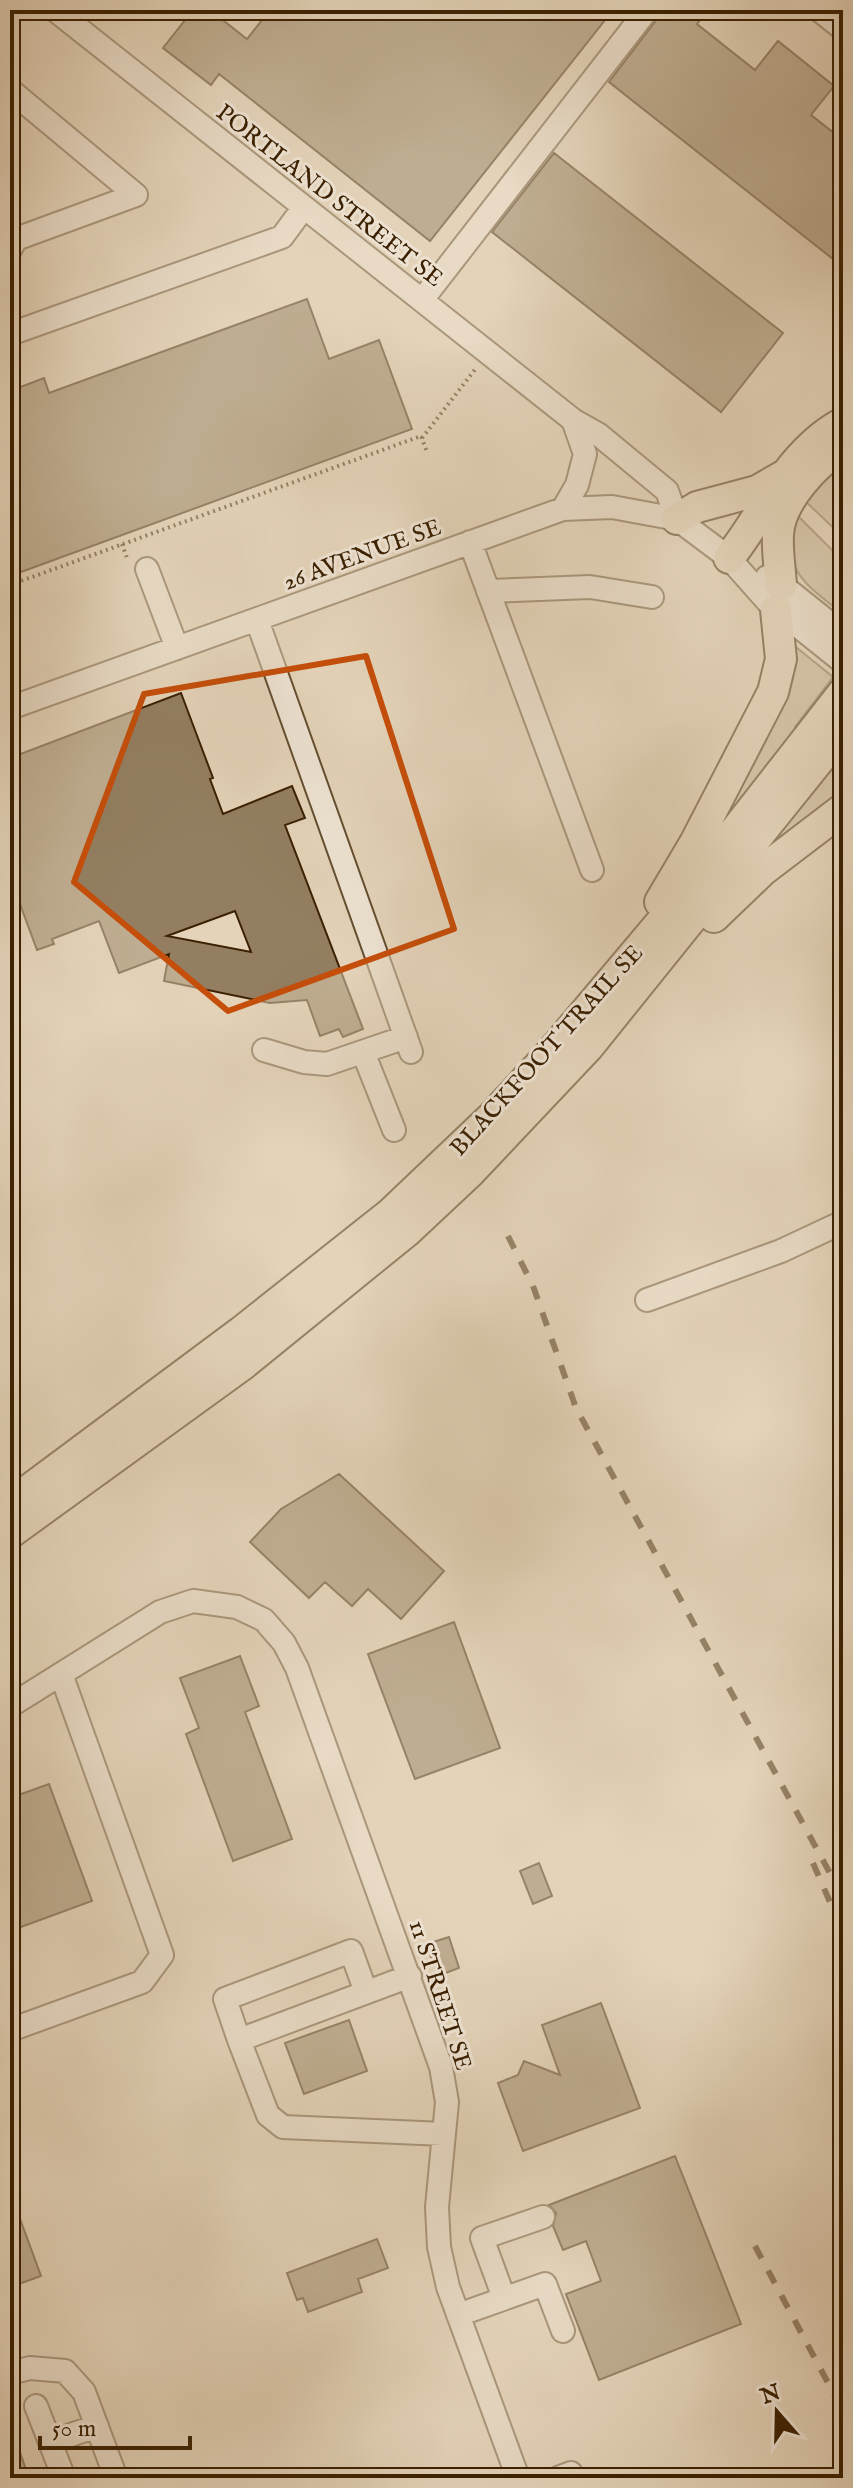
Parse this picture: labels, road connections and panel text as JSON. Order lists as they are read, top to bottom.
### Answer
{
  "streets": {
    "main road": ["BLACKFOOT TRAIL SE"],
    "street": ["PORTLAND STREET SE", "26 AVENUE SE", "11 STREET SE"]
  },
  "crossings": [
    ["PORTLAND STREET SE", "26 AVENUE SE"]
  ],
  "scale_bar": "50 m",
  "north": "top"
}
